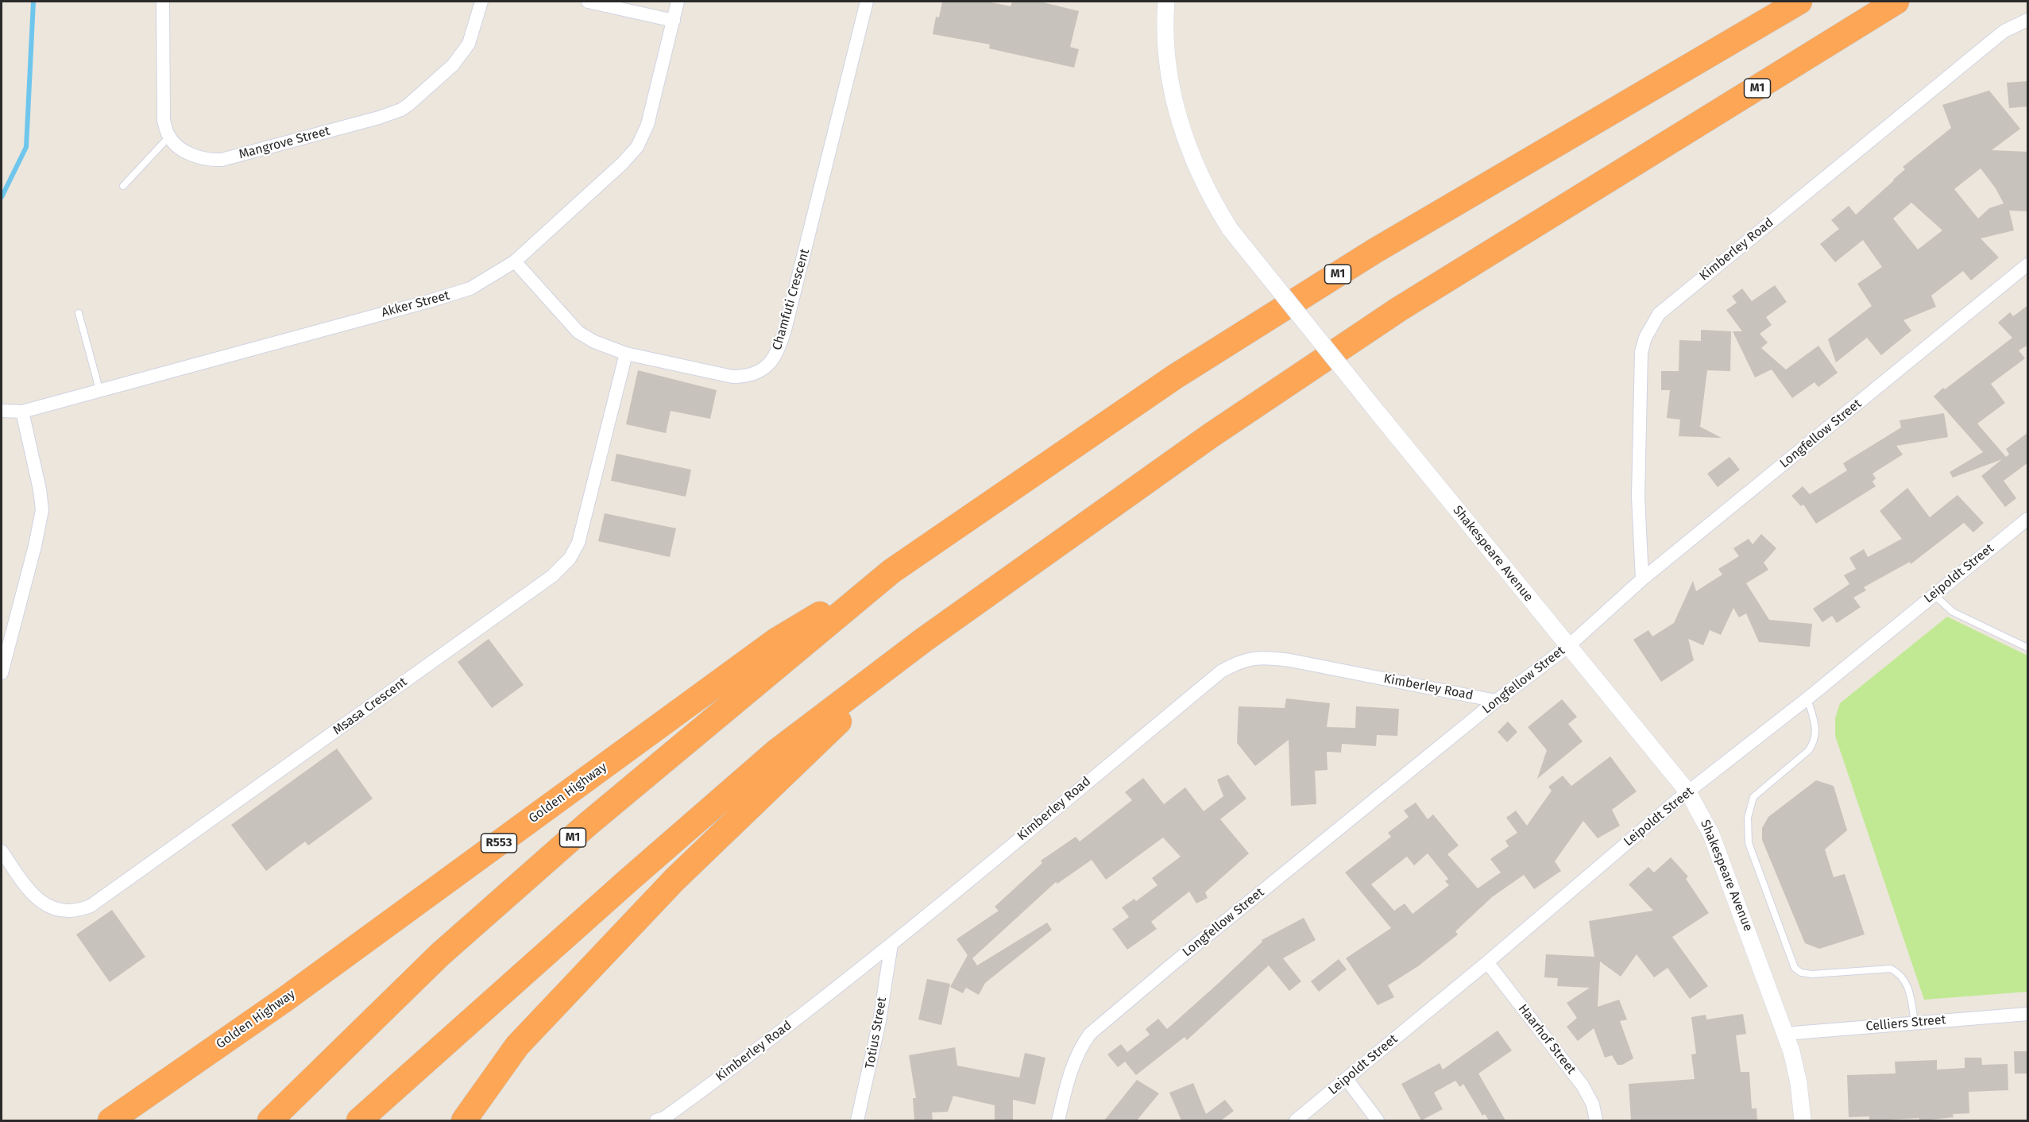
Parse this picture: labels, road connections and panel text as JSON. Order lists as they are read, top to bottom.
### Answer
{
  "streets": {
    "highway": ["M1", "Golden Highway", "R553"],
    "street": [
      "Mangrove Street",
      "Kimberley Road",
      "Chamfuti Crescent",
      "Akker Street",
      "Longfellow Street",
      "Shakespeare Avenue",
      "Leipoldt Street",
      "Msasa Crescent",
      "Celliers Street",
      "Totius Street",
      "Haarhof Street"
    ]
  },
  "crossings": [
    ["M1", "Golden Highway"],
    ["Kimberley Road", "Longfellow Street"],
    ["Kimberley Road", "Totius Street"],
    ["Chamfuti Crescent", "Akker Street"],
    ["Chamfuti Crescent", "Msasa Crescent"],
    ["Longfellow Street", "Shakespeare Avenue"],
    ["Shakespeare Avenue", "Leipoldt Street"],
    ["Shakespeare Avenue", "Celliers Street"],
    ["Leipoldt Street", "Haarhof Street"]
  ]
}
